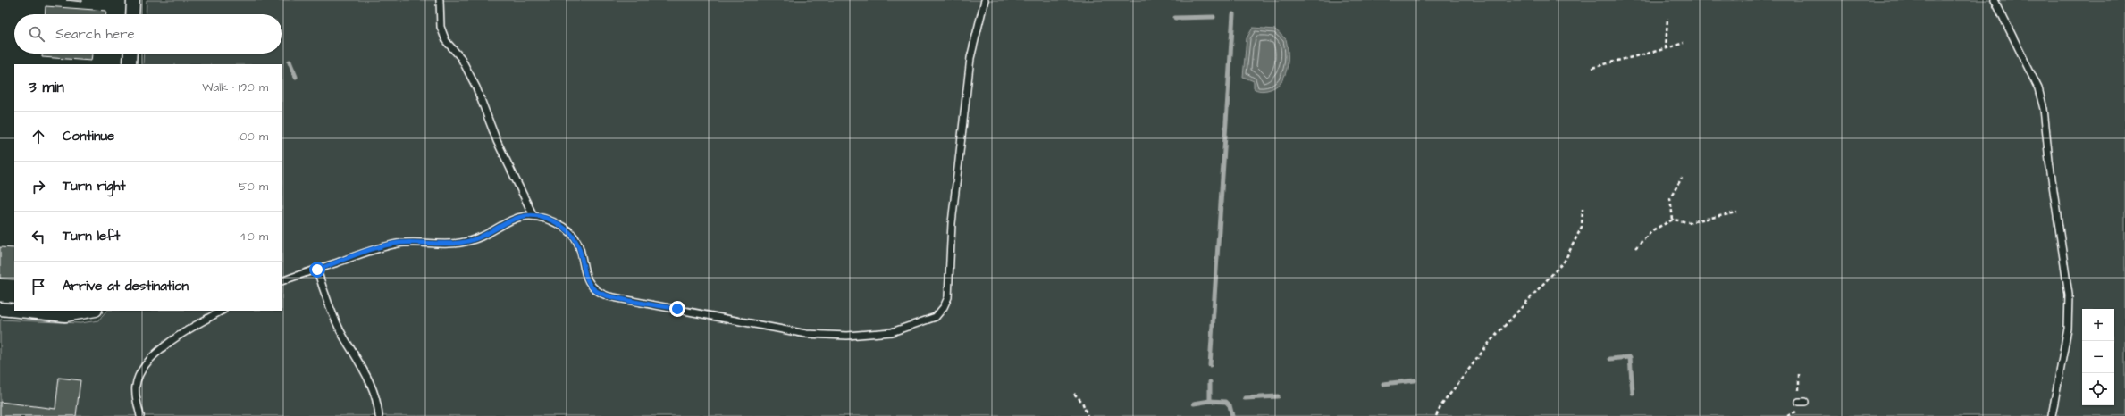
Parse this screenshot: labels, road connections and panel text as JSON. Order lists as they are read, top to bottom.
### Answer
{
  "page": {
    "search": "Search here",
    "heading": ["3 min", "Walk · 190 m"],
    "list": [
      ["Continue", "100 m"],
      ["Turn right", "50 m"],
      ["Turn left", "40 m"],
      "Arrive at destination"
    ],
    "map_buttons": ["+", "−"]
  }
}
